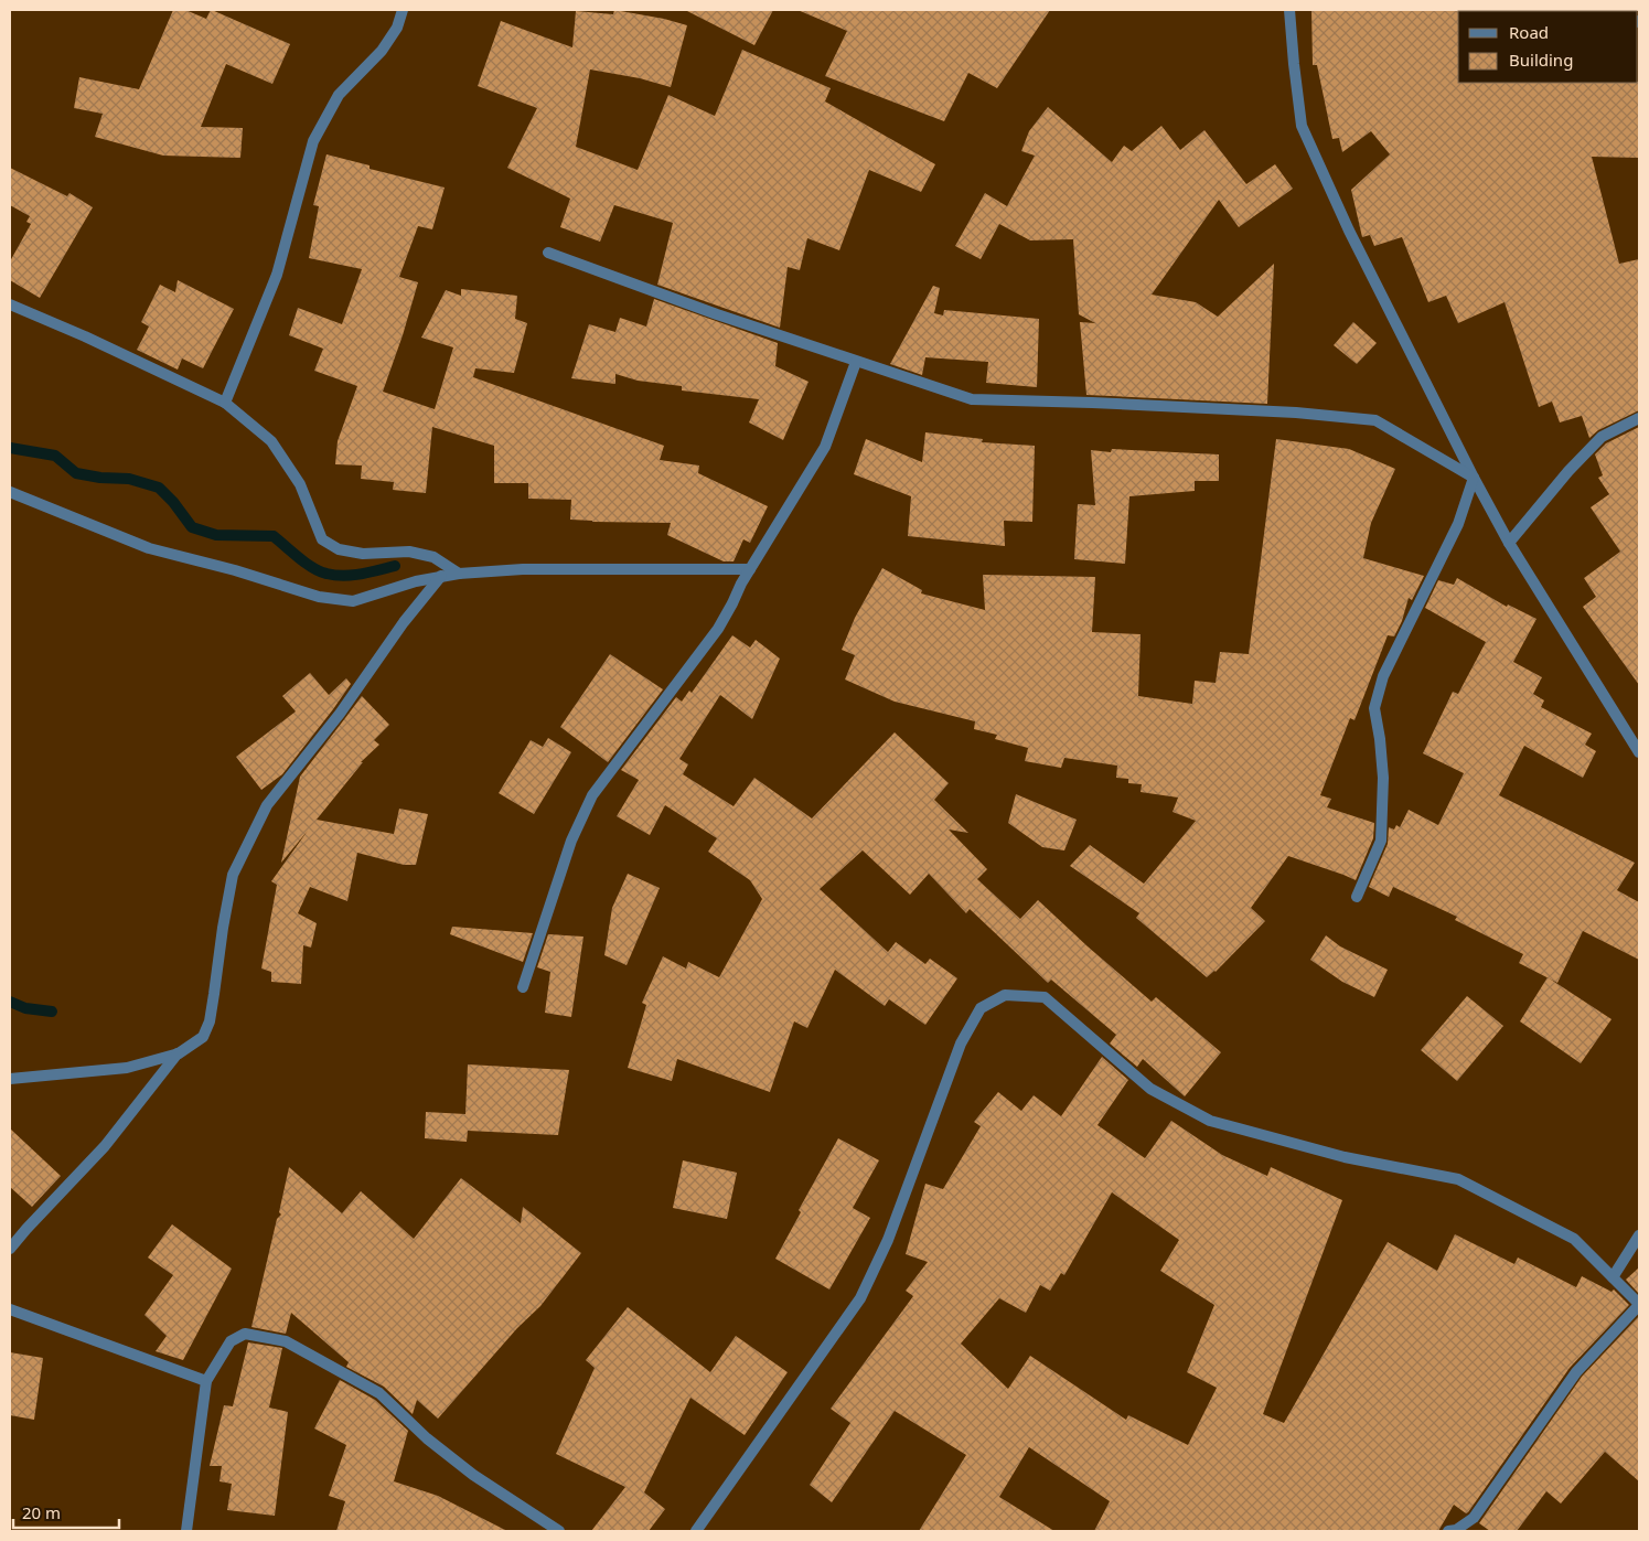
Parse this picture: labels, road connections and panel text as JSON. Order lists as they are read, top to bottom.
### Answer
{
  "legend": ["Road", "Building"],
  "scale_bar": "20 m"
}
